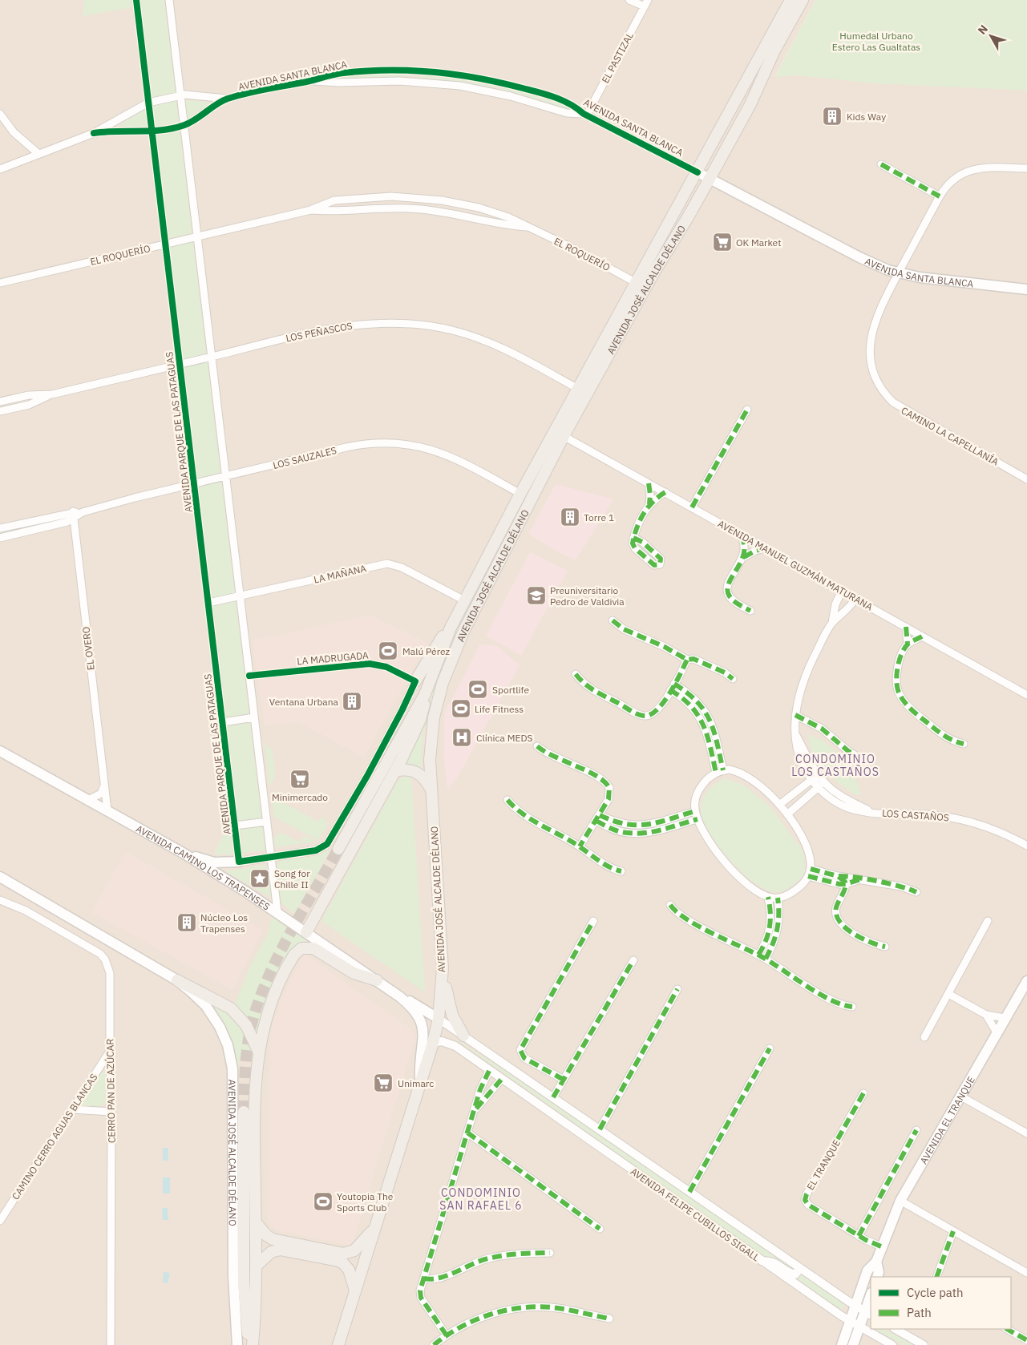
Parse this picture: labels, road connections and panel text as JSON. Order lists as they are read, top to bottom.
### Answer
{
  "streets": {
    "main road": [
      "AVENIDA SANTA BLANCA",
      "AVENIDA JOSÉ ALCALDE DÉLANO",
      "AVENIDA CAMINO LOS TRAPENSES",
      "AVENIDA EL TRANQUE"
    ],
    "street": [
      "EL PASTIZAL",
      "EL ROQUERÍO",
      "LOS PEÑASCOS",
      "AVENIDA PARQUE DE LAS PATAGUAS",
      "CAMINO LA CAPELLANÍA",
      "LOS SAUZALES",
      "AVENIDA MANUEL GUZMÁN MATURANA",
      "LA MAÑANA",
      "EL OVERO",
      "LA MADRUGADA",
      "LOS CASTAÑOS",
      "CERRO PAN DE AZÚCAR",
      "CAMINO CERRO AGUAS BLANCAS",
      "EL TRANQUE",
      "AVENIDA FELIPE CUBILLOS SIGALL"
    ]
  },
  "crossings": [
    ["EL PASTIZAL", "AVENIDA SANTA BLANCA"],
    ["AVENIDA SANTA BLANCA", "AVENIDA JOSÉ ALCALDE DÉLANO"],
    ["AVENIDA SANTA BLANCA", "AVENIDA PARQUE DE LAS PATAGUAS"],
    ["AVENIDA SANTA BLANCA", "CAMINO LA CAPELLANÍA"],
    ["EL ROQUERÍO", "AVENIDA JOSÉ ALCALDE DÉLANO"],
    ["EL ROQUERÍO", "AVENIDA PARQUE DE LAS PATAGUAS"],
    ["AVENIDA JOSÉ ALCALDE DÉLANO", "LOS PEÑASCOS"],
    ["AVENIDA JOSÉ ALCALDE DÉLANO", "LOS SAUZALES"],
    ["AVENIDA JOSÉ ALCALDE DÉLANO", "AVENIDA MANUEL GUZMÁN MATURANA"],
    ["AVENIDA JOSÉ ALCALDE DÉLANO", "LA MAÑANA"],
    ["AVENIDA JOSÉ ALCALDE DÉLANO", "AVENIDA CAMINO LOS TRAPENSES"],
    ["AVENIDA JOSÉ ALCALDE DÉLANO", "AVENIDA FELIPE CUBILLOS SIGALL"],
    ["LOS PEÑASCOS", "AVENIDA PARQUE DE LAS PATAGUAS"],
    ["AVENIDA PARQUE DE LAS PATAGUAS", "LOS SAUZALES"],
    ["AVENIDA PARQUE DE LAS PATAGUAS", "LA MAÑANA"],
    ["LOS SAUZALES", "EL OVERO"],
    ["AVENIDA MANUEL GUZMÁN MATURANA", "LOS CASTAÑOS"],
    ["EL OVERO", "AVENIDA CAMINO LOS TRAPENSES"],
    ["AVENIDA CAMINO LOS TRAPENSES", "AVENIDA FELIPE CUBILLOS SIGALL"],
    ["CERRO PAN DE AZÚCAR", "CAMINO CERRO AGUAS BLANCAS"],
    ["AVENIDA EL TRANQUE", "EL TRANQUE"],
    ["AVENIDA EL TRANQUE", "AVENIDA FELIPE CUBILLOS SIGALL"]
  ],
  "districts": ["CONDOMINIO LOS CASTAÑOS", "CONDOMINIO SAN RAFAEL 6"],
  "parks": ["Humedal Urbano Estero Las Gualtatas"],
  "places": {
    "building": [
      "Kids Way",
      "Torre 1",
      "Ventana Urbana",
      "Núcleo Los Trapenses"
    ],
    "supermarket": ["OK Market", "Minimercado", "Unimarc"],
    "school or university": ["Preuniversitario Pedro de Valdivia"],
    "sports": [
      "Malú Pérez",
      "Sportlife",
      "Life Fitness",
      "Youtopia The Sports Club"
    ],
    "hospital": ["Clínica MEDS"],
    "place": ["Song for Chille II"]
  },
  "legend": ["Cycle path", "Path"],
  "north": "top left"
}
